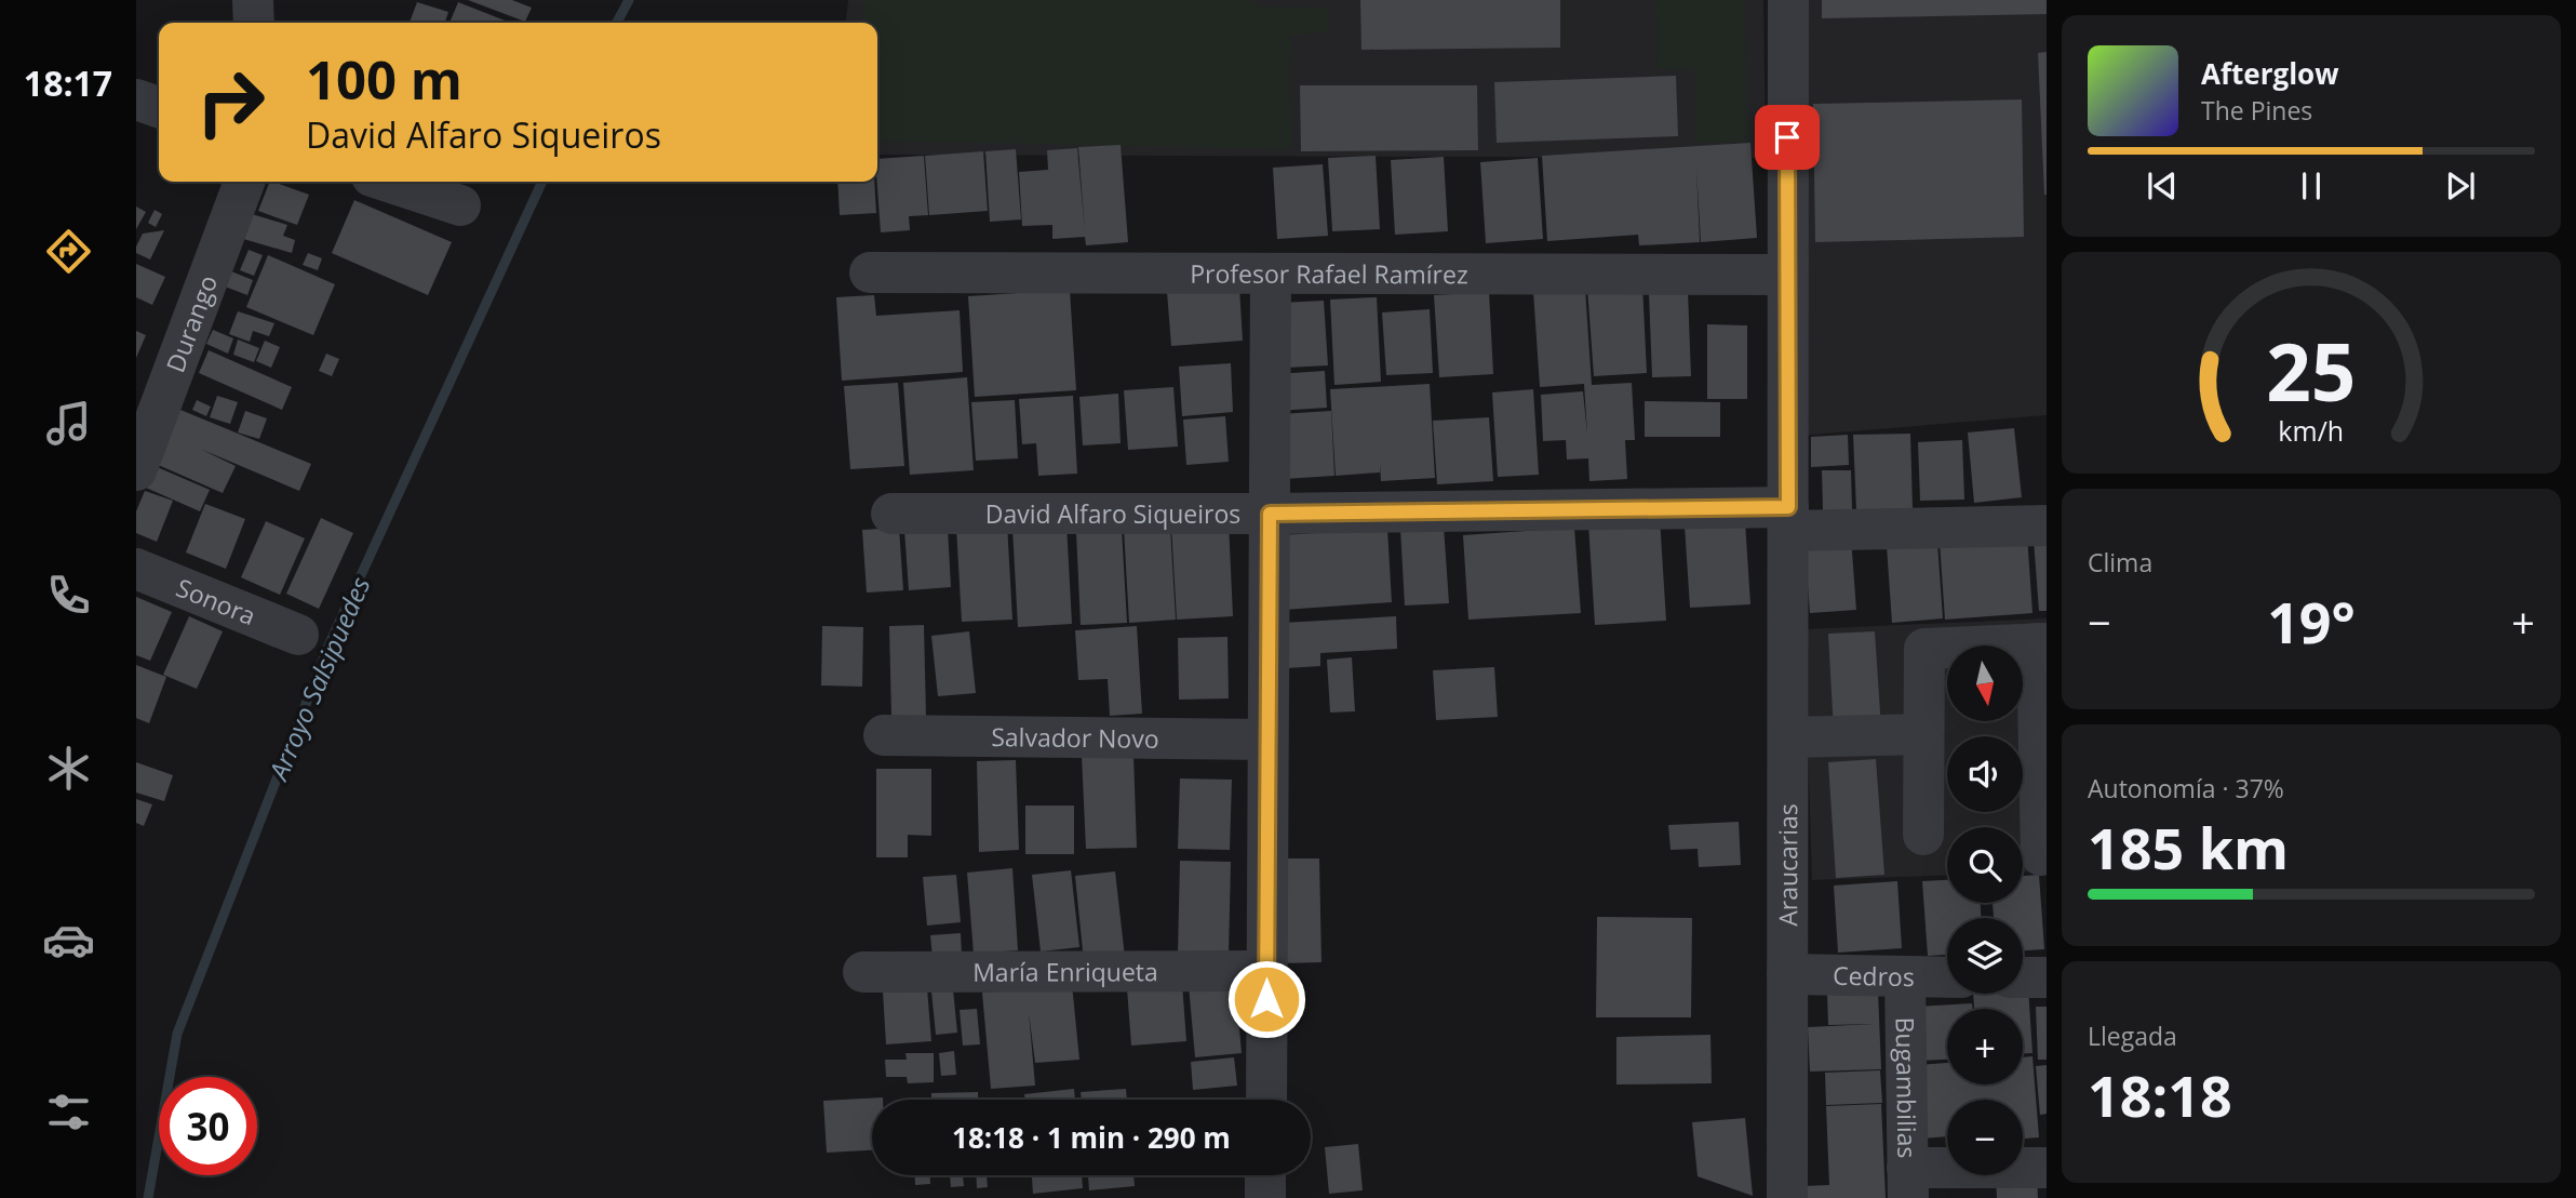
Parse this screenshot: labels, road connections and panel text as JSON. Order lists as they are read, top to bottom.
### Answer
{
  "streets": {
    "street": [
      "Profesor Rafael Ramírez",
      "Durango",
      "David Alfaro Siqueiros",
      "Sonora",
      "Salvador Novo",
      "Araucarias",
      "María Enriqueta",
      "Cedros",
      "Bugambilias"
    ]
  },
  "crossings": [
    ["Profesor Rafael Ramírez", "Araucarias"],
    ["David Alfaro Siqueiros", "Araucarias"],
    ["Araucarias", "Cedros"],
    ["Cedros", "Bugambilias"]
  ],
  "water": ["Arroyo Salsipuedes"],
  "north": "bottom",
  "page": {
    "tabs": "18:17",
    "turn": ["100 m", "David Alfaro Siqueiros"],
    "song": ["Afterglow", "The Pines"],
    "tile": [
      "Clima",
      ["Autonomía · 37%", "185 km"],
      ["Llegada", "18:18"]
    ],
    "heat": ["−", "19°", "+"],
    "map_buttons": ["+", "−"],
    "limit": "30",
    "trip": "18:18 · 1 min · 290 m",
    "gauge": ["25", "km/h"]
  }
}
